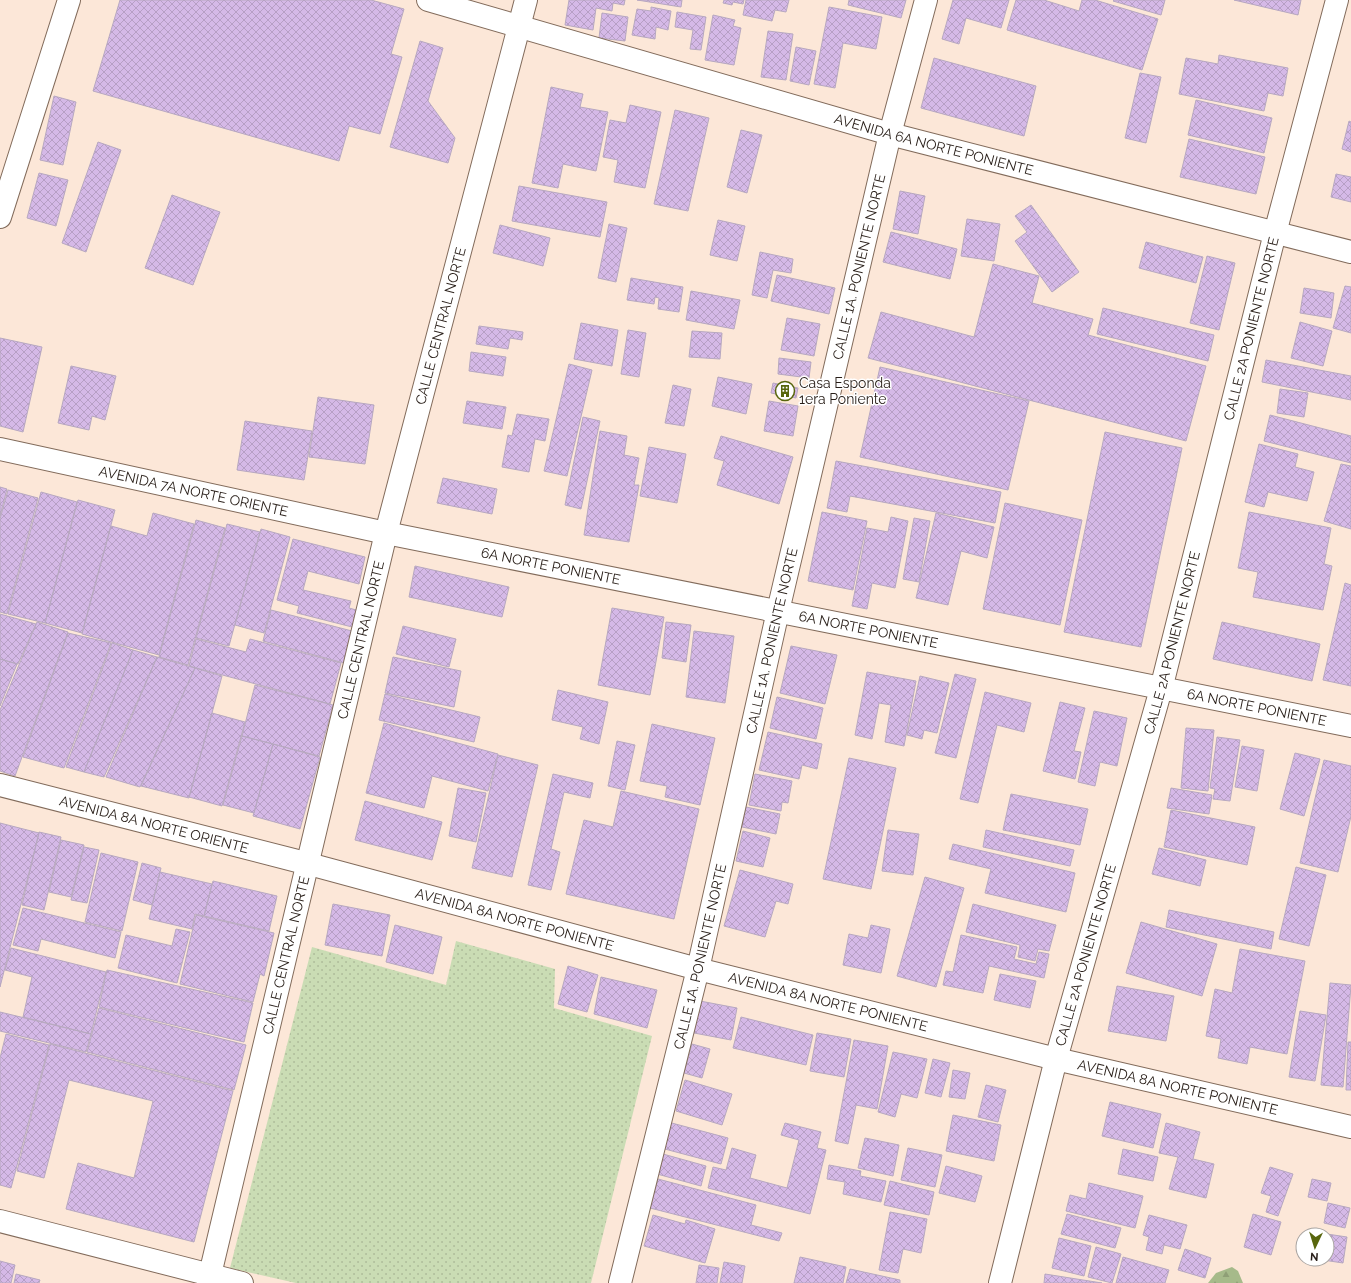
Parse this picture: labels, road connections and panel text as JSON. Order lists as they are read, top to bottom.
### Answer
{
  "streets": {
    "street": [
      "AVENIDA 6A NORTE PONIENTE",
      "CALLE 1A. PONIENTE NORTE",
      "CALLE CENTRAL NORTE",
      "CALLE 2A PONIENTE NORTE",
      "AVENIDA 7A NORTE ORIENTE",
      "6A NORTE PONIENTE",
      "AVENIDA 8A NORTE ORIENTE",
      "AVENIDA 8A NORTE PONIENTE"
    ]
  },
  "crossings": [
    ["AVENIDA 6A NORTE PONIENTE", "CALLE 1A. PONIENTE NORTE"],
    ["AVENIDA 6A NORTE PONIENTE", "CALLE CENTRAL NORTE"],
    ["AVENIDA 6A NORTE PONIENTE", "CALLE 2A PONIENTE NORTE"],
    ["CALLE 1A. PONIENTE NORTE", "6A NORTE PONIENTE"],
    ["CALLE 1A. PONIENTE NORTE", "AVENIDA 8A NORTE PONIENTE"],
    ["CALLE CENTRAL NORTE", "AVENIDA 7A NORTE ORIENTE"],
    ["CALLE CENTRAL NORTE", "6A NORTE PONIENTE"],
    ["CALLE CENTRAL NORTE", "AVENIDA 8A NORTE ORIENTE"],
    ["CALLE CENTRAL NORTE", "AVENIDA 8A NORTE PONIENTE"],
    ["CALLE 2A PONIENTE NORTE", "6A NORTE PONIENTE"],
    ["CALLE 2A PONIENTE NORTE", "AVENIDA 8A NORTE PONIENTE"],
    ["AVENIDA 7A NORTE ORIENTE", "6A NORTE PONIENTE"],
    ["AVENIDA 8A NORTE ORIENTE", "AVENIDA 8A NORTE PONIENTE"]
  ],
  "places": {
    "building": ["Casa Esponda 1era Poniente"]
  },
  "north": "bottom"
}
